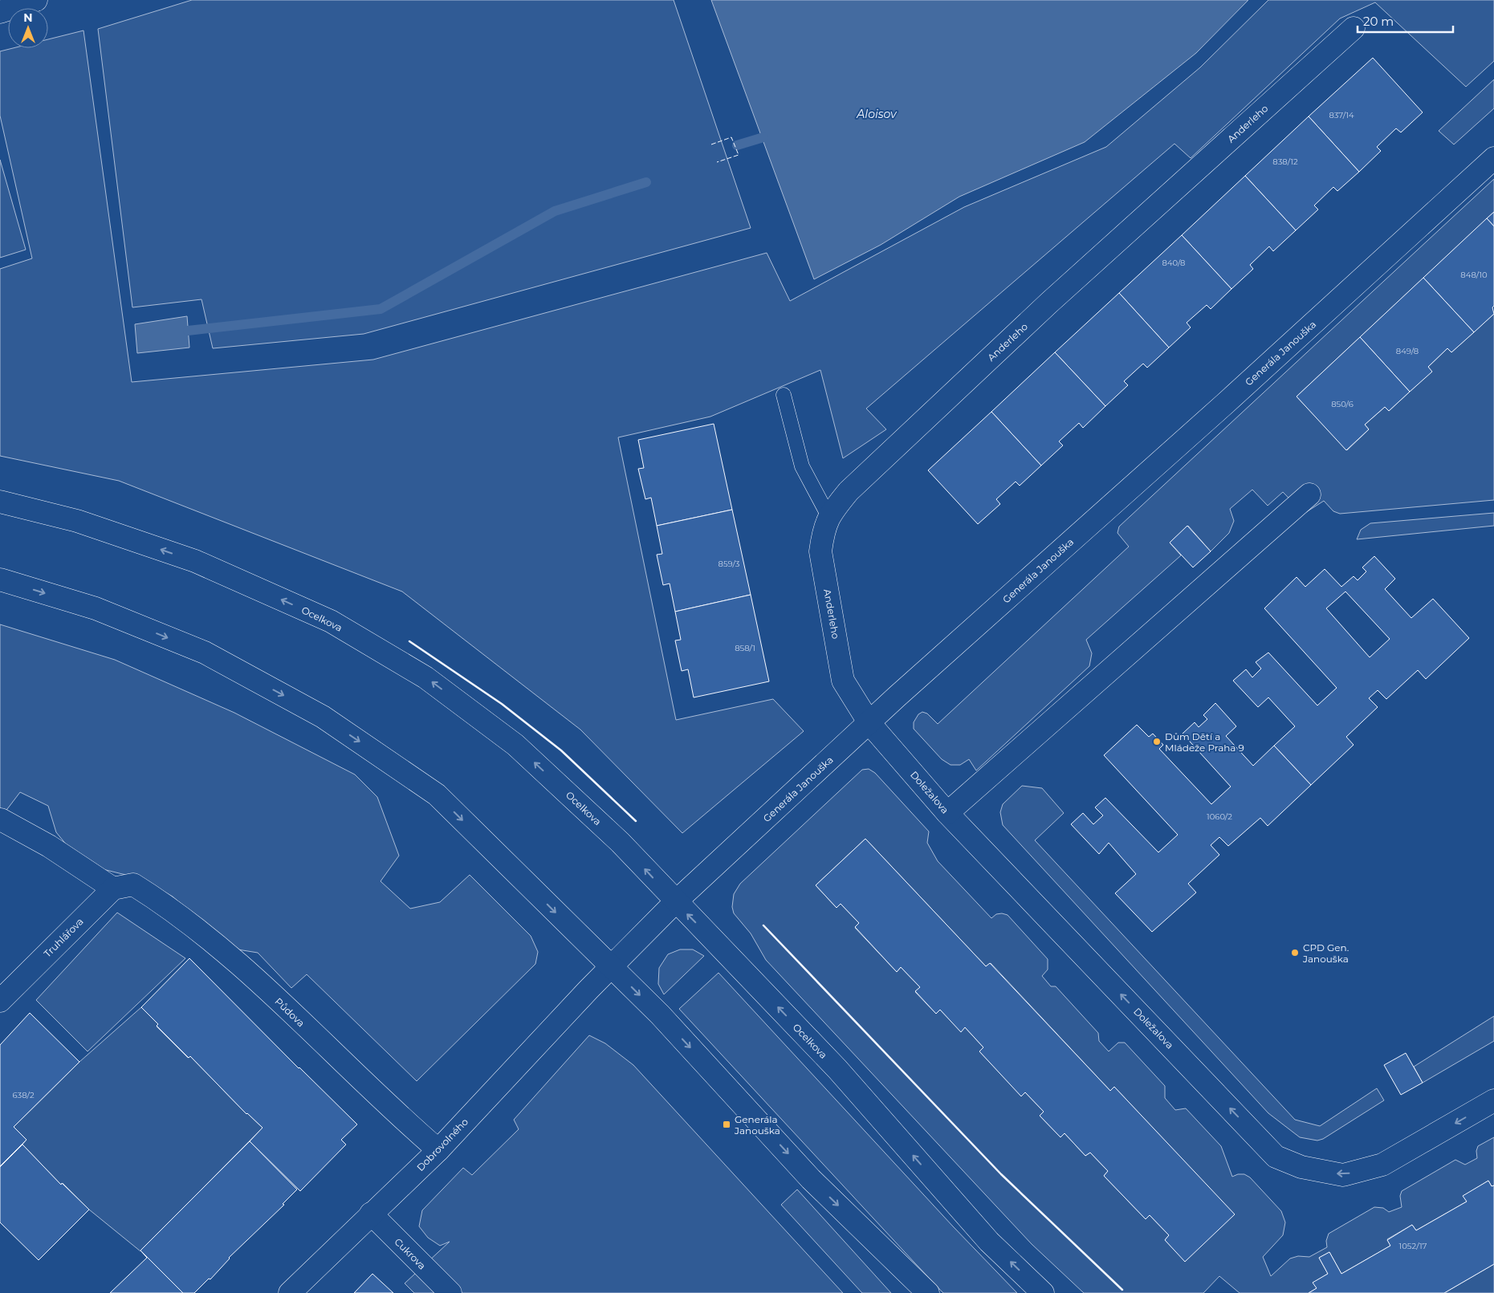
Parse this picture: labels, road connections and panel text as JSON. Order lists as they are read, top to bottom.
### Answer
{
  "streets": {
    "street": [
      "Anderleho",
      "Generála Janouška",
      "Ocelkova",
      "Doležalova",
      "Truhlářova",
      "Půdova",
      "Dobrovolného",
      "Cukrova"
    ]
  },
  "crossings": [
    ["Anderleho", "Generála Janouška"],
    ["Anderleho", "Doležalova"],
    ["Generála Janouška", "Ocelkova"],
    ["Generála Janouška", "Doležalova"],
    ["Generála Janouška", "Dobrovolného"],
    ["Truhlářova", "Půdova"],
    ["Půdova", "Dobrovolného"],
    ["Dobrovolného", "Cukrova"]
  ],
  "one_way": ["Doležalova"],
  "water": ["Aloisov"],
  "places": {
    "other": ["Dům Dětí a Mládeže Praha 9", "CPD Gen. Janouška"],
    "transit": ["Generála Janouška"]
  },
  "house_numbers": [
    "837/14",
    "838/12",
    "840/8",
    "848/10",
    "849/8",
    "850/6",
    "859/3",
    "858/1",
    "1060/2",
    "638/2",
    "1052/17"
  ],
  "scale_bar": "20 m",
  "north": "top"
}
